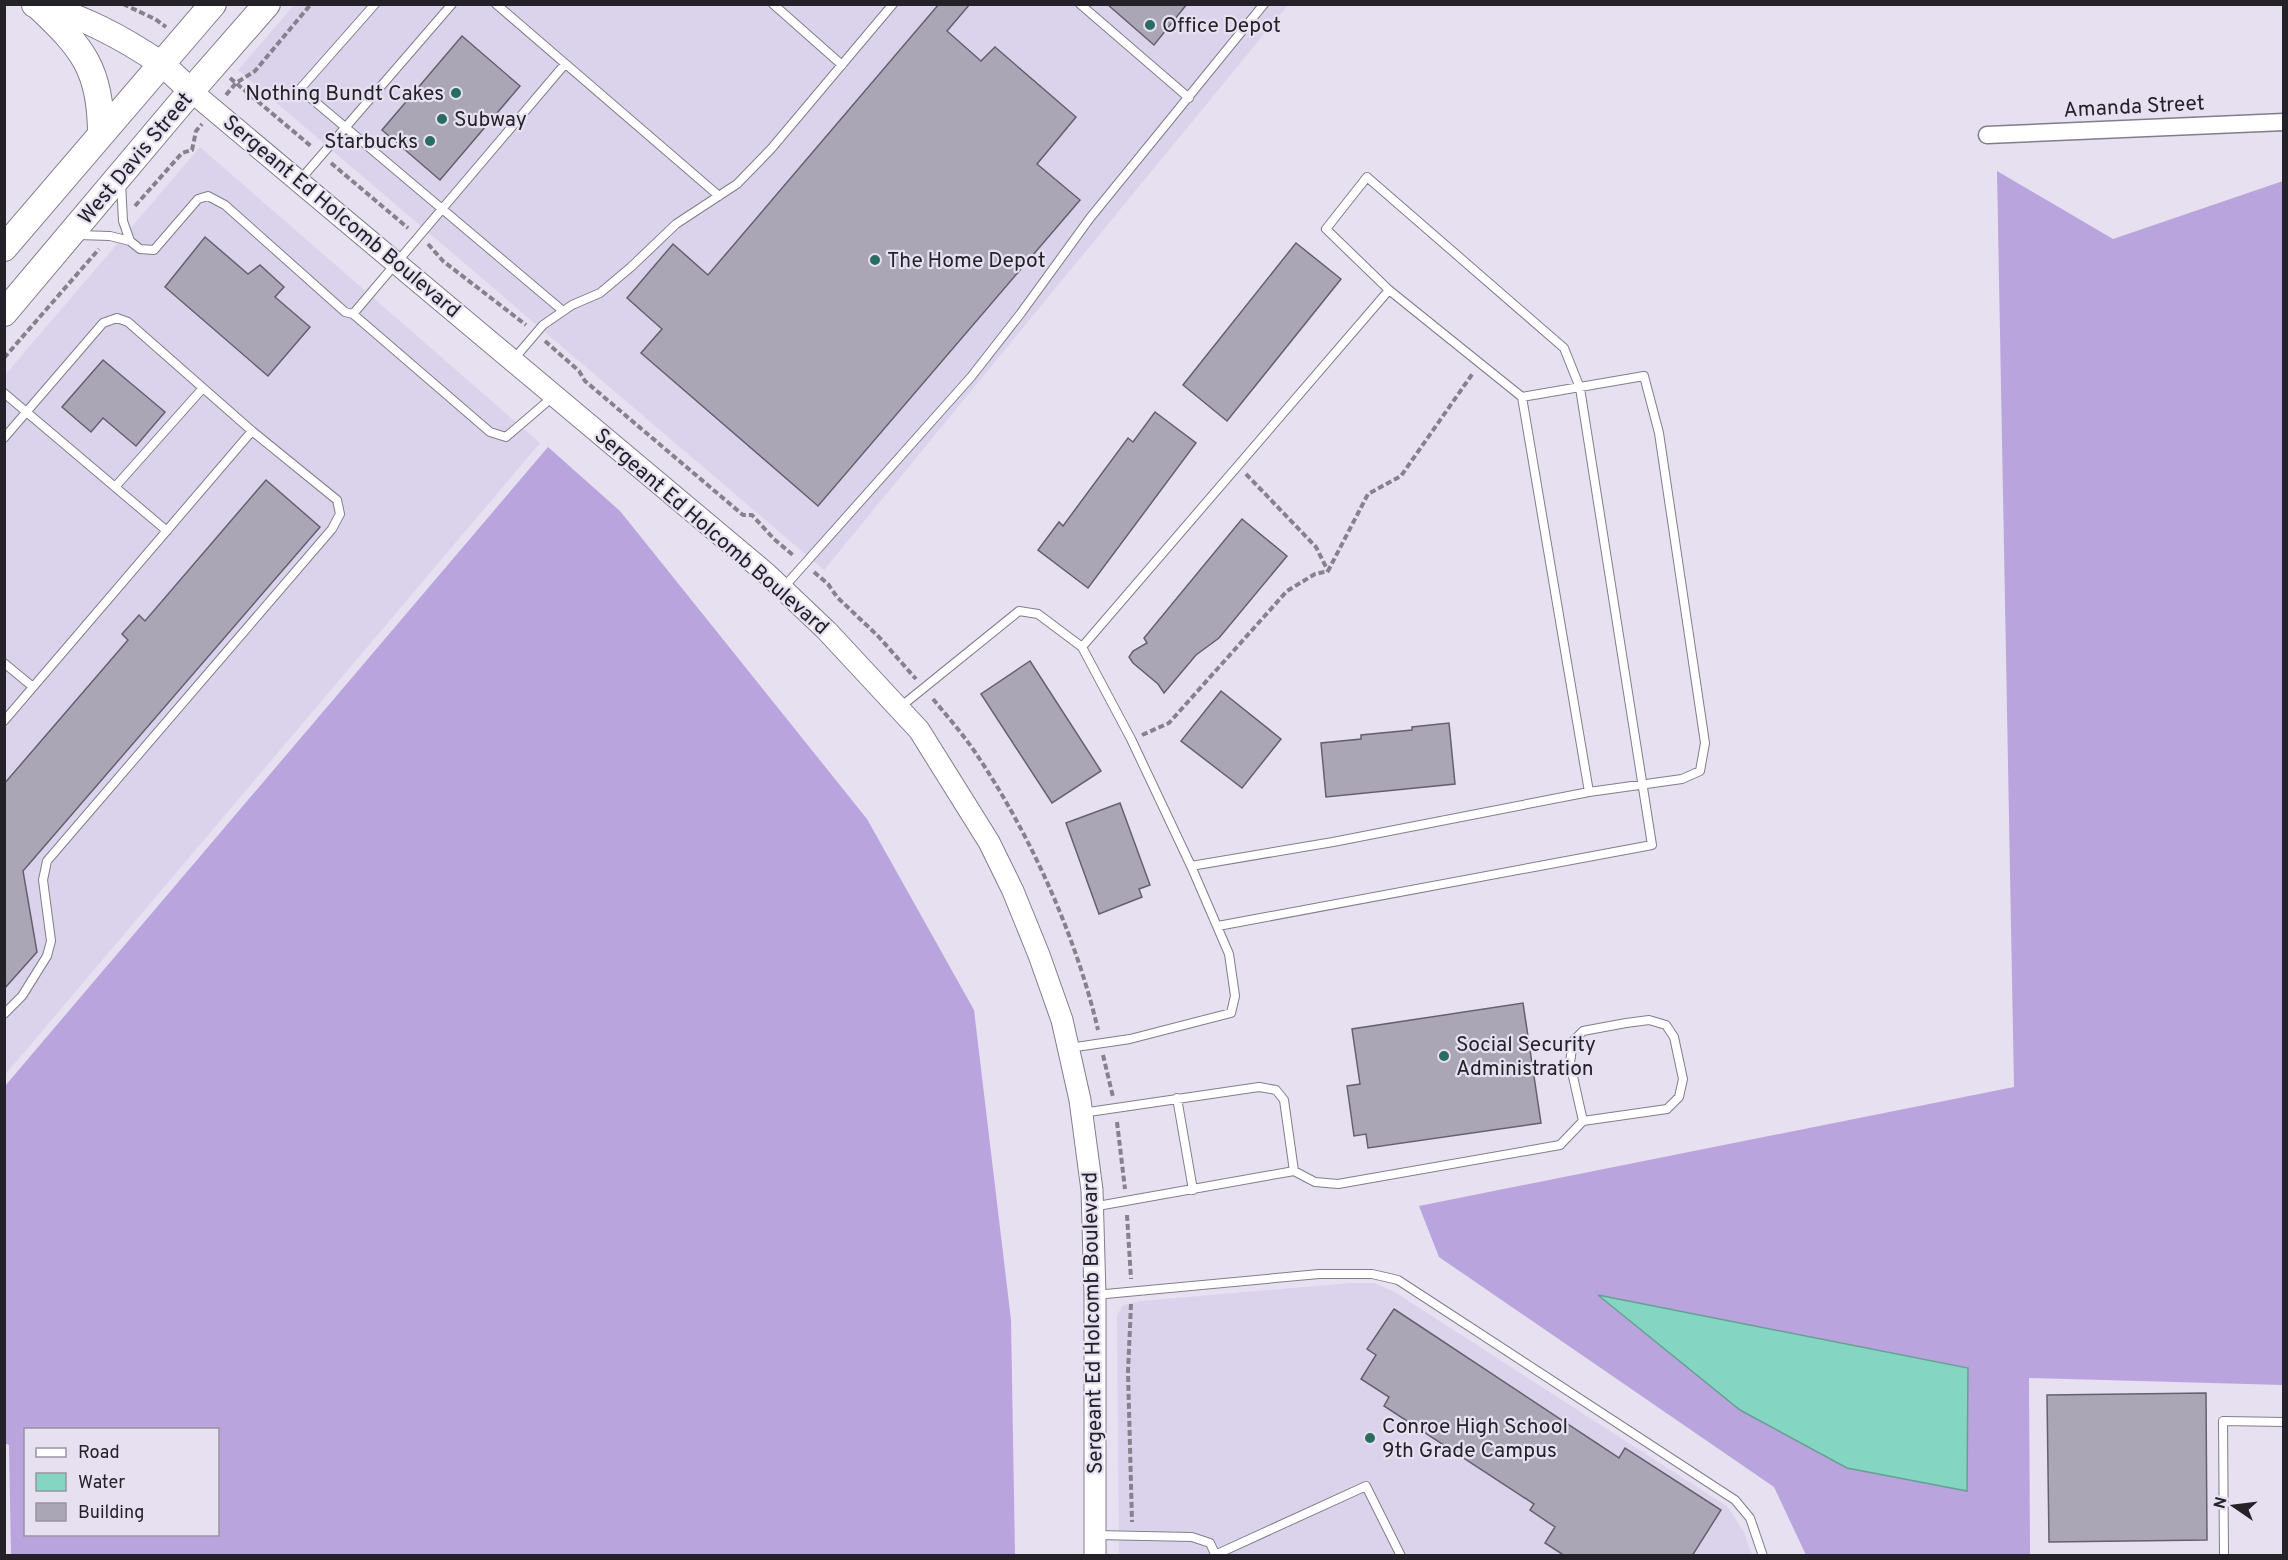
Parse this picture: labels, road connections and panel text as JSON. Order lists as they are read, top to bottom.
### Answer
{
  "streets": {
    "main road": ["West Davis Street"],
    "street": ["Amanda Street", "Sergeant Ed Holcomb Boulevard"]
  },
  "crossings": [
    ["West Davis Street", "Sergeant Ed Holcomb Boulevard"]
  ],
  "places": [
    "Office Depot",
    "Nothing Bundt Cakes",
    "Subway",
    "Starbucks",
    "The Home Depot",
    "Social Security Administration",
    "Conroe High School 9th Grade Campus"
  ],
  "legend": ["Road", "Water", "Building"],
  "north": "left"
}
